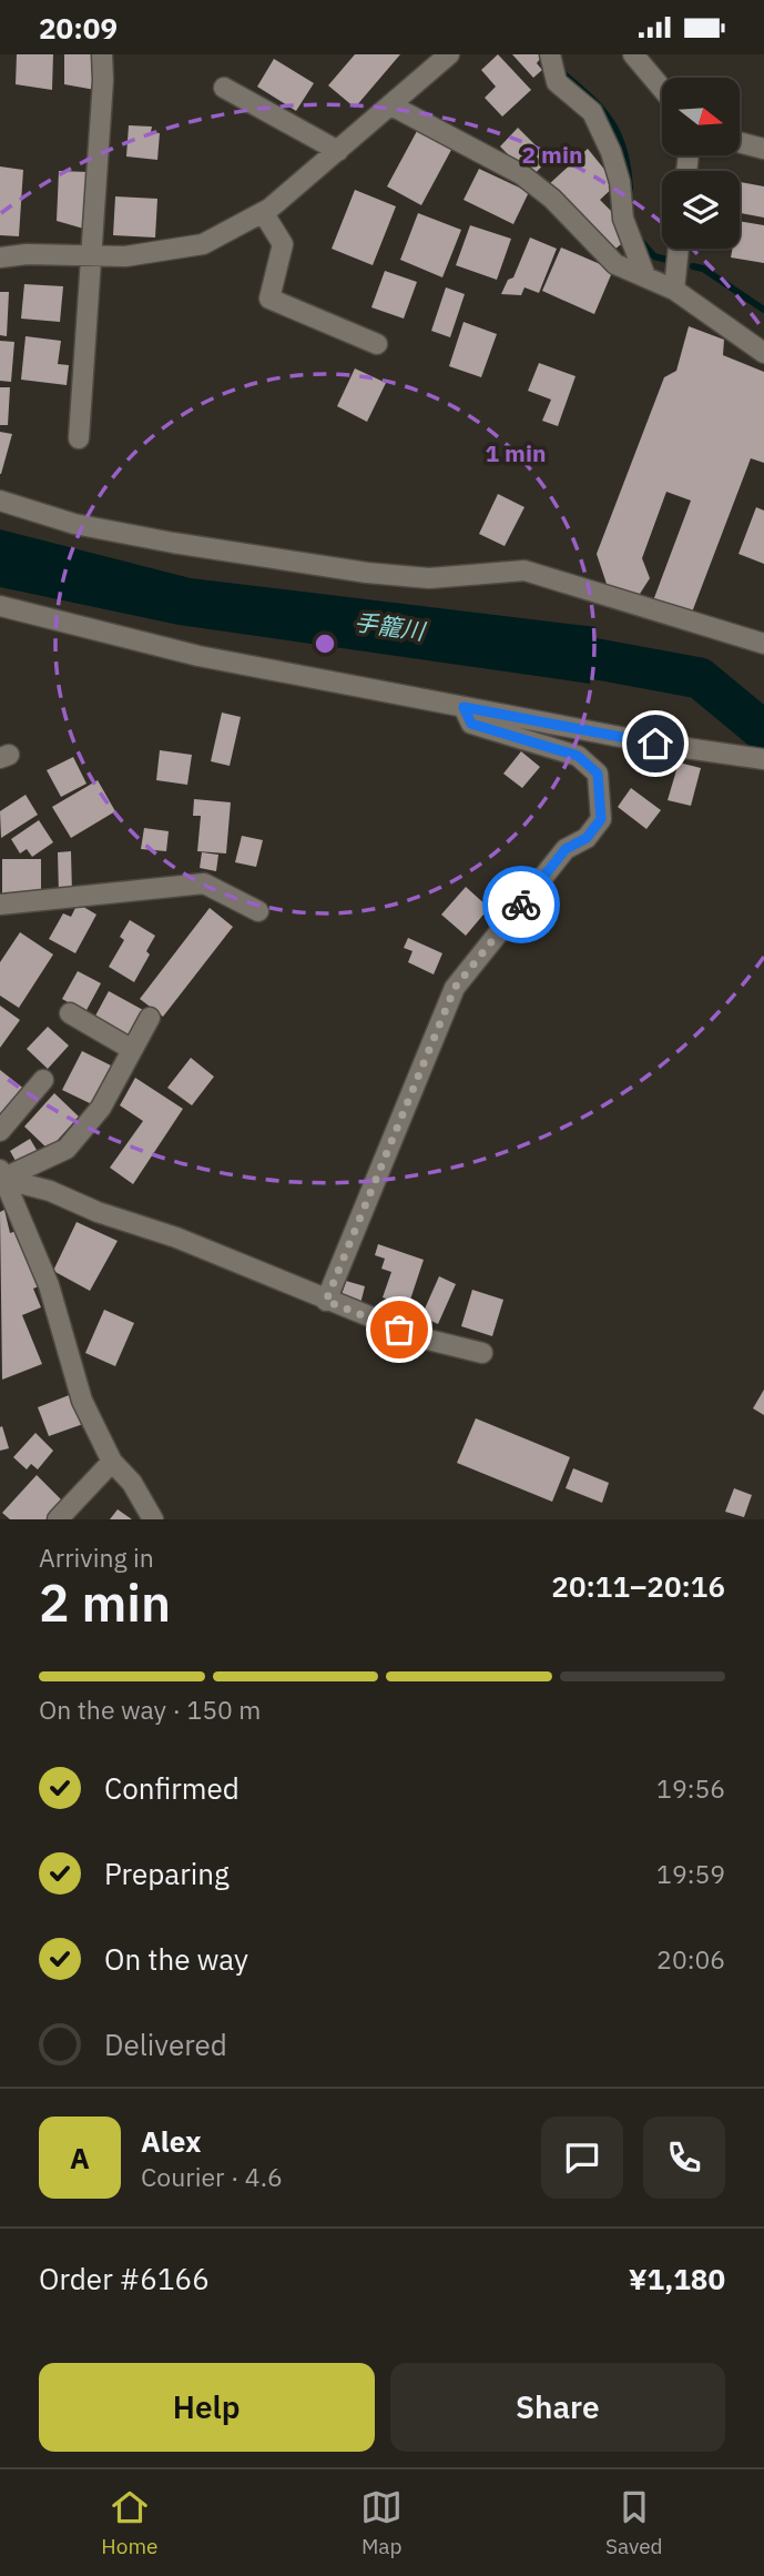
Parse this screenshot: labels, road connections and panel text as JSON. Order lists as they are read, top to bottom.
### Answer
{
  "water": ["手籠川"],
  "north": "right",
  "page": {
    "status": "20:09",
    "heading": ["2 min", "Arriving in", "20:11–20:16"],
    "panel": [
      "Alex",
      "Courier · 4.6",
      "Order #6166",
      "¥1,180"
    ],
    "bar": "On the way · 150 m",
    "list": [
      ["Confirmed", "19:56"],
      ["Preparing", "19:59"],
      ["On the way", "20:06"],
      "Delivered"
    ],
    "round": "A",
    "buttons": ["Help", "Share"],
    "tabs": ["Home", "Map", "Saved"]
  },
  "rings": ["2 min", "1 min"]
}
